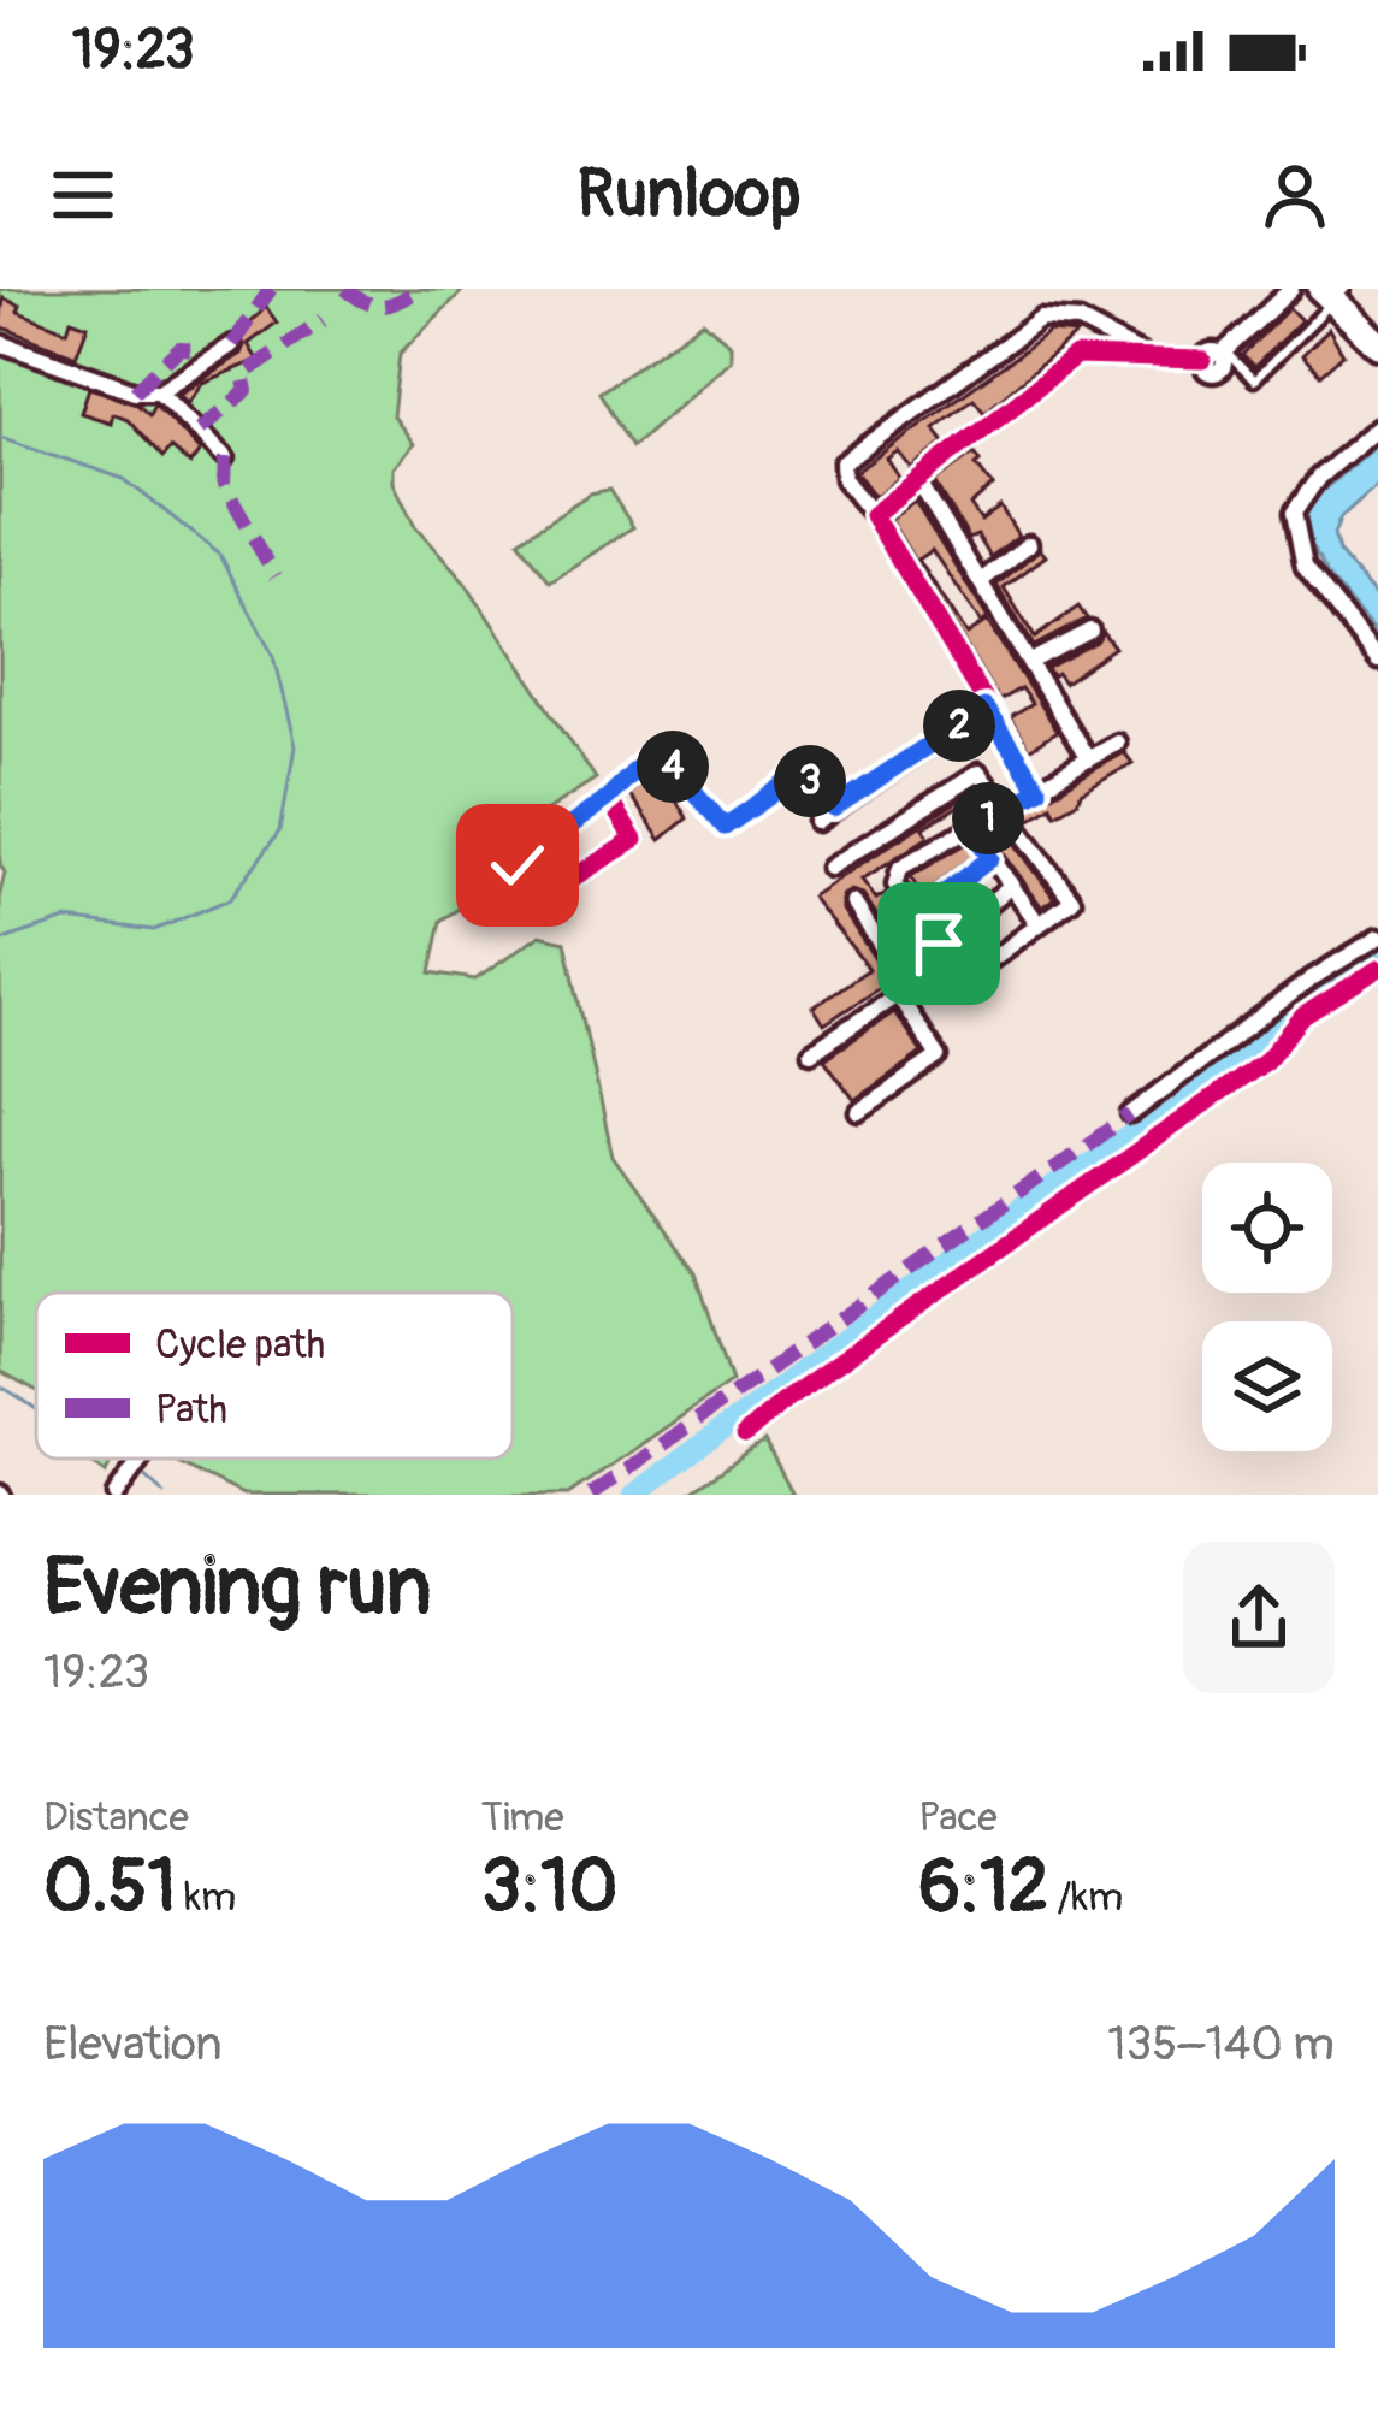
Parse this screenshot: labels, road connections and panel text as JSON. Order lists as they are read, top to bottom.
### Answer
{
  "legend": ["Cycle path", "Path"],
  "page": {
    "status": "19:23",
    "header": "Runloop",
    "pins": [
      "2",
      "4",
      "3",
      "1"
    ],
    "heading": ["Evening run", "19:23"],
    "stats": [
      ["Distance", "0.51 km"],
      ["Time", "3:10"],
      ["Pace", "6:12 /km"]
    ],
    "chart": ["Elevation", "135–140 m"]
  }
}
